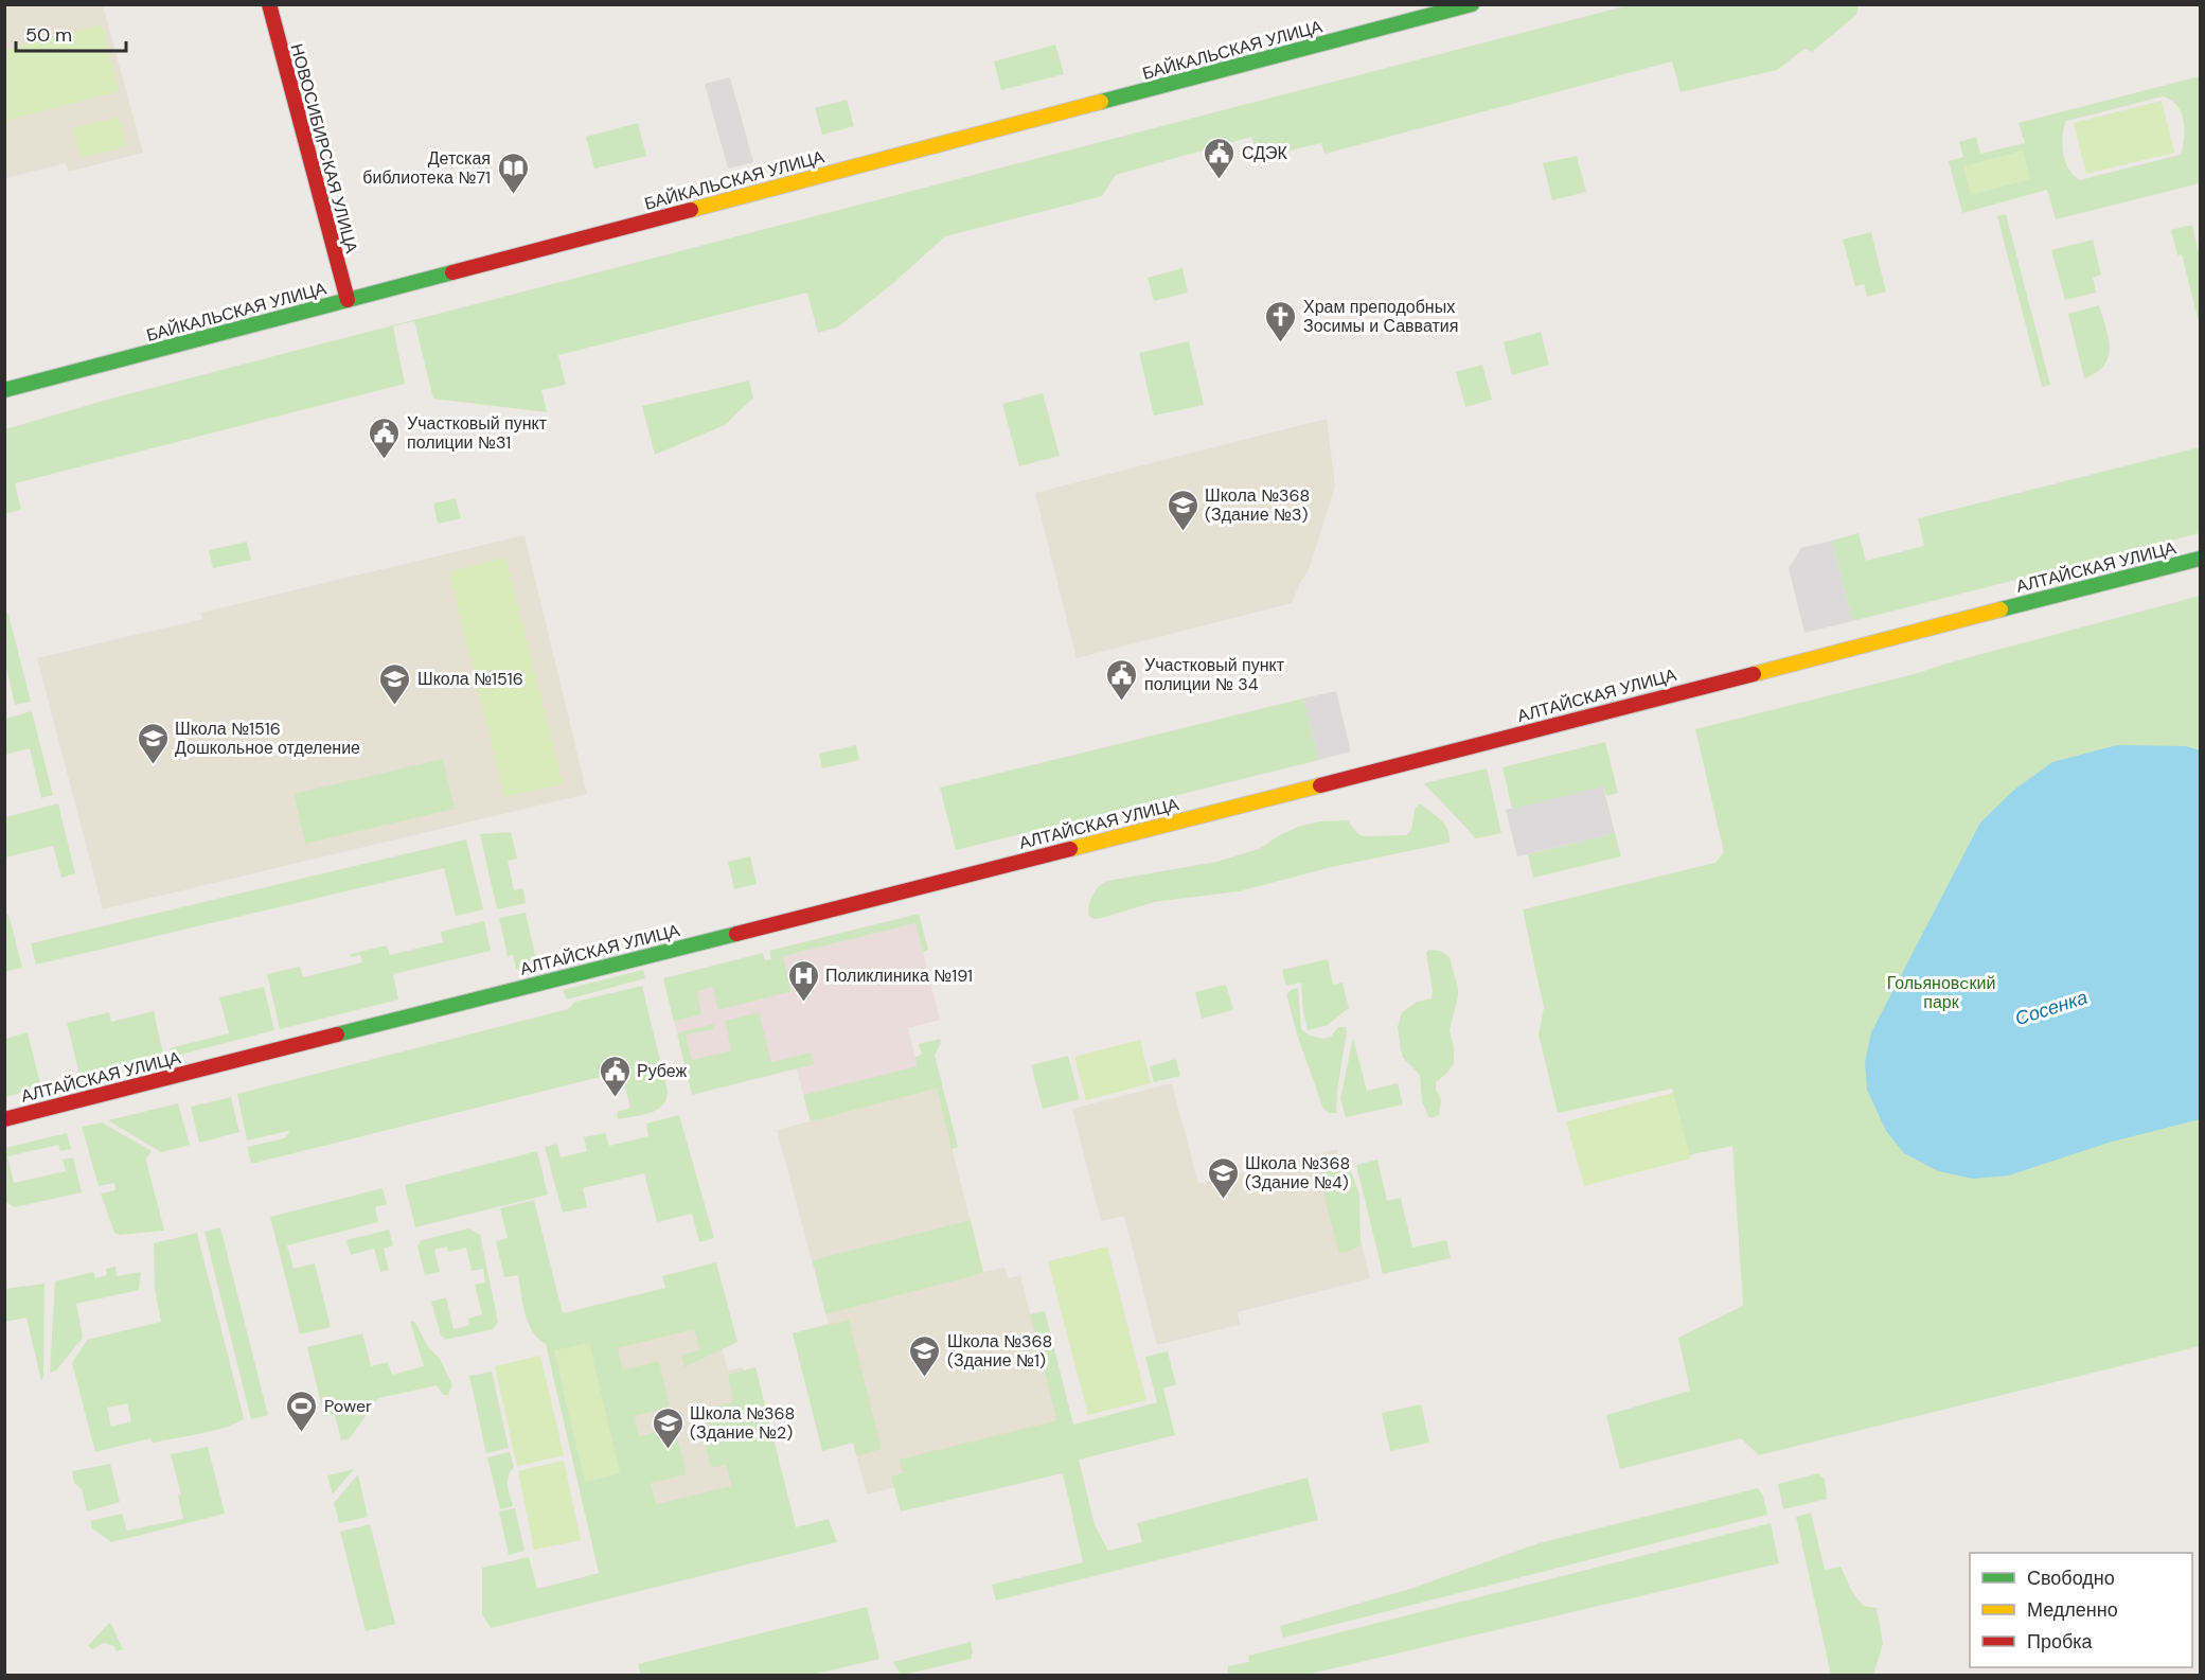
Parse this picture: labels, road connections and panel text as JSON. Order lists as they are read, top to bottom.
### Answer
{
  "streets": {
    "street": ["БАЙКАЛЬСКАЯ УЛИЦА", "НОВОСИБИРСКАЯ УЛИЦА", "АЛТАЙСКАЯ УЛИЦА"]
  },
  "crossings": [
    ["БАЙКАЛЬСКАЯ УЛИЦА", "НОВОСИБИРСКАЯ УЛИЦА"]
  ],
  "water": ["Сосенка"],
  "parks": ["Гольяновcкий парк"],
  "places": {
    "public building": [
      "СДЭК",
      "Участковый пункт полиции №31",
      "Участковый пункт полиции № 34",
      "Рубеж"
    ],
    "library": ["Детская библиотека №71"],
    "church": ["Храм преподобных Зосимы и Савватия"],
    "school or university": [
      "Школа №368 (Здание №3)",
      "Школа №1516",
      "Школа №1516 Дошкольное отделение",
      "Школа №368 (Здание №4)",
      "Школа №368 (Здание №1)",
      "Школа №368 (Здание №2)"
    ],
    "hospital": ["Поликлиника №191"],
    "sports": ["Power"]
  },
  "legend": ["Свободно", "Медленно", "Пробка"],
  "scale_bar": "50 m"
}
